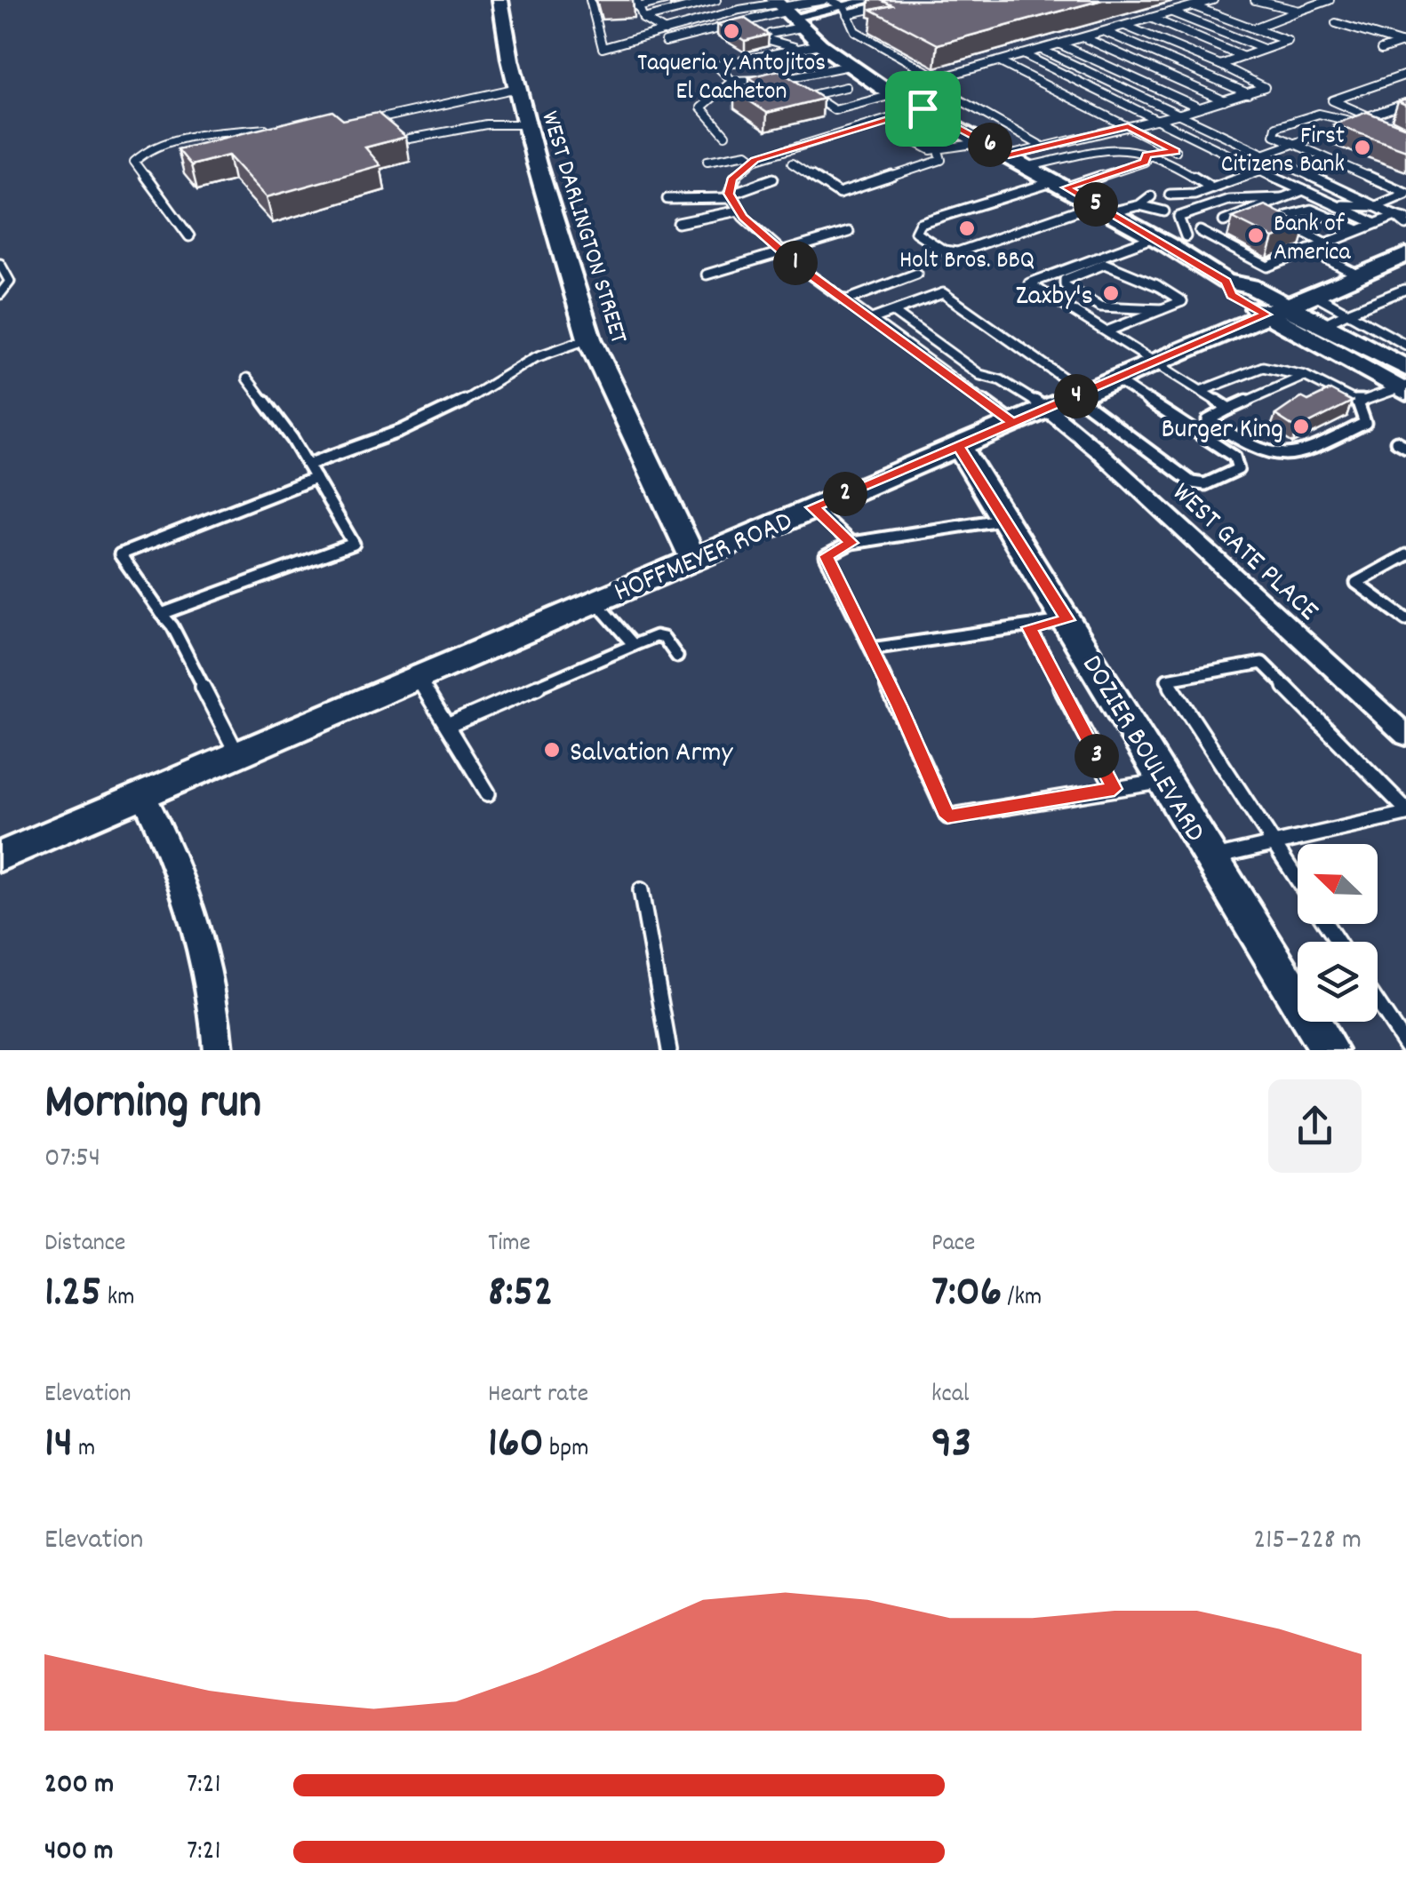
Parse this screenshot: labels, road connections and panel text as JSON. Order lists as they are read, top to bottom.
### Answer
{
  "streets": {
    "main road": ["WEST DARLINGTON STREET", "HOFFMEYER ROAD", "DOZIER BOULEVARD"],
    "street": ["WEST GATE PLACE"]
  },
  "crossings": [
    ["WEST DARLINGTON STREET", "HOFFMEYER ROAD"],
    ["WEST GATE PLACE", "HOFFMEYER ROAD"],
    ["HOFFMEYER ROAD", "DOZIER BOULEVARD"]
  ],
  "places": [
    "Taqueria y Antojitos El Cacheton",
    "First Citizens Bank",
    "Holt Bros. BBQ",
    "Bank of America",
    "Zaxby's",
    "Burger King",
    "Salvation Army"
  ],
  "north": "top left",
  "page": {
    "pins": [
      "6",
      "5",
      "1",
      "4",
      "2",
      "3"
    ],
    "heading": ["Morning run", "07:54"],
    "stats": [
      ["Distance", "1.25 km"],
      ["Time", "8:52"],
      ["Pace", "7:06 /km"],
      ["Elevation", "14 m"],
      ["Heart rate", "160 bpm"],
      ["kcal", "93"]
    ],
    "chart": ["Elevation", "215–228 m"],
    "list": [
      {
        "name": "200 m",
        "note": "7:21"
      },
      {
        "name": "400 m",
        "note": "7:21"
      }
    ]
  }
}
